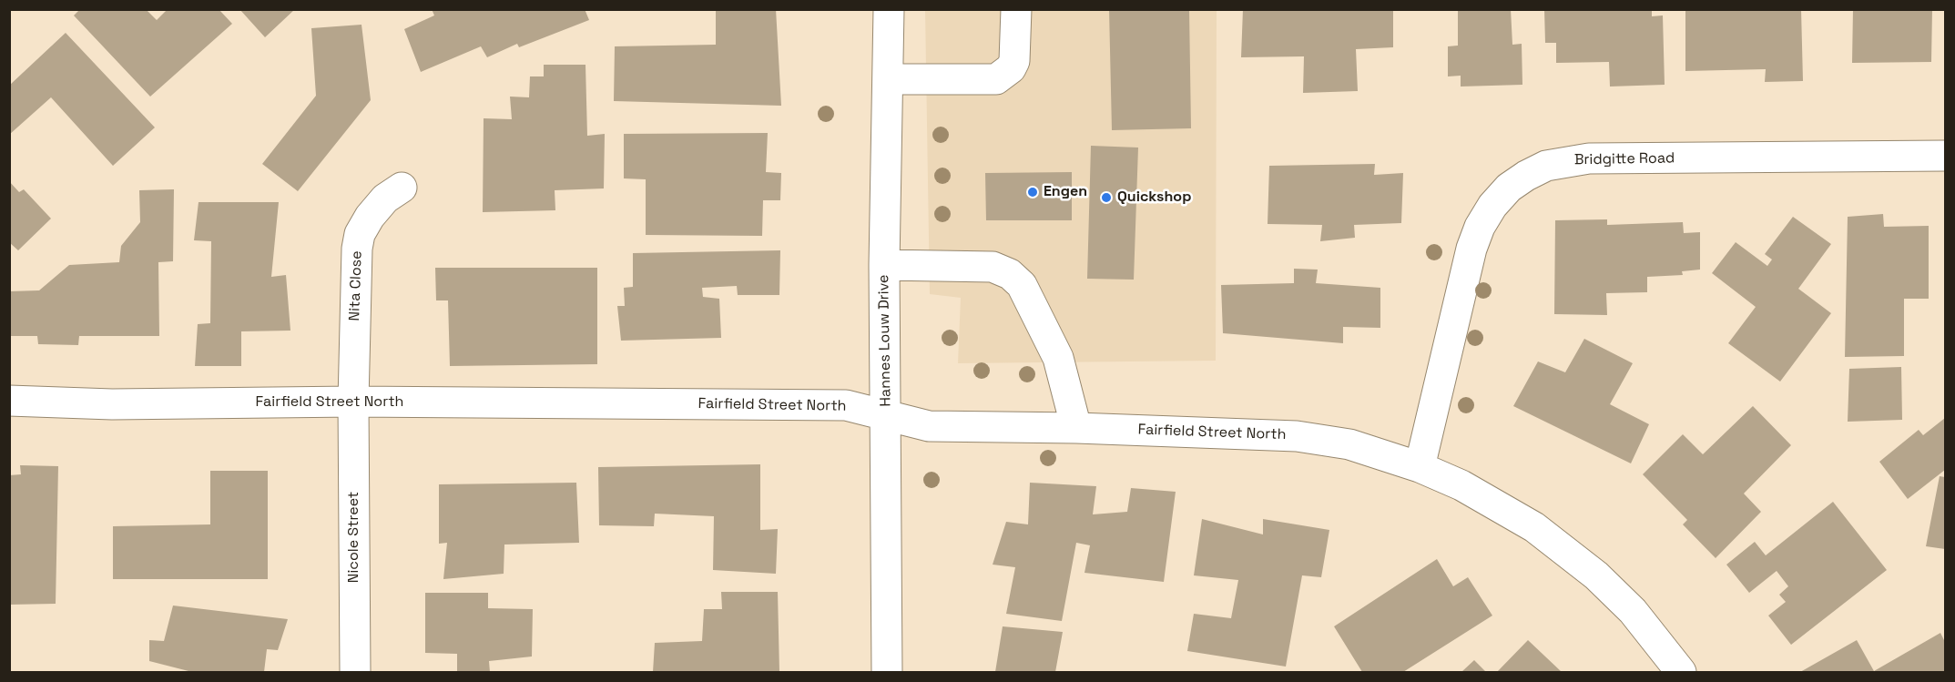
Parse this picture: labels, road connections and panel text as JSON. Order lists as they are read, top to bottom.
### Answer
{
  "streets": {
    "street": [
      "Bridgitte Road",
      "Nita Close",
      "Hannes Louw Drive",
      "Fairfield Street North",
      "Nicole Street"
    ]
  },
  "crossings": [
    ["Bridgitte Road", "Fairfield Street North"],
    ["Nita Close", "Fairfield Street North"],
    ["Nita Close", "Nicole Street"],
    ["Hannes Louw Drive", "Fairfield Street North"],
    ["Fairfield Street North", "Nicole Street"]
  ],
  "places": ["Engen", "Quickshop"]
}
